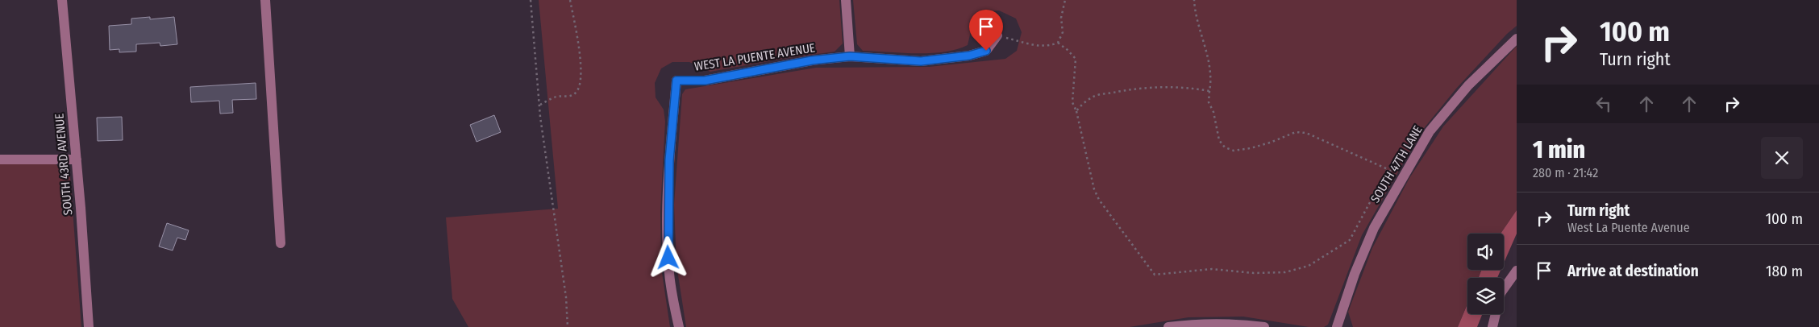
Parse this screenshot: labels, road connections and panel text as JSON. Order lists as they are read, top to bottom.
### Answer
{
  "streets": {
    "street": ["WEST LA PUENTE AVENUE", "SOUTH 43RD AVENUE", "SOUTH 47TH LANE"]
  },
  "page": {
    "turn": ["100 m", "Turn right"],
    "heading": ["1 min", "280 m · 21:42"],
    "list": [
      {
        "name": "Turn right",
        "note": "West La Puente Avenue",
        "value": "100 m"
      },
      {
        "name": "Arrive at destination",
        "value": "180 m"
      }
    ]
  }
}
